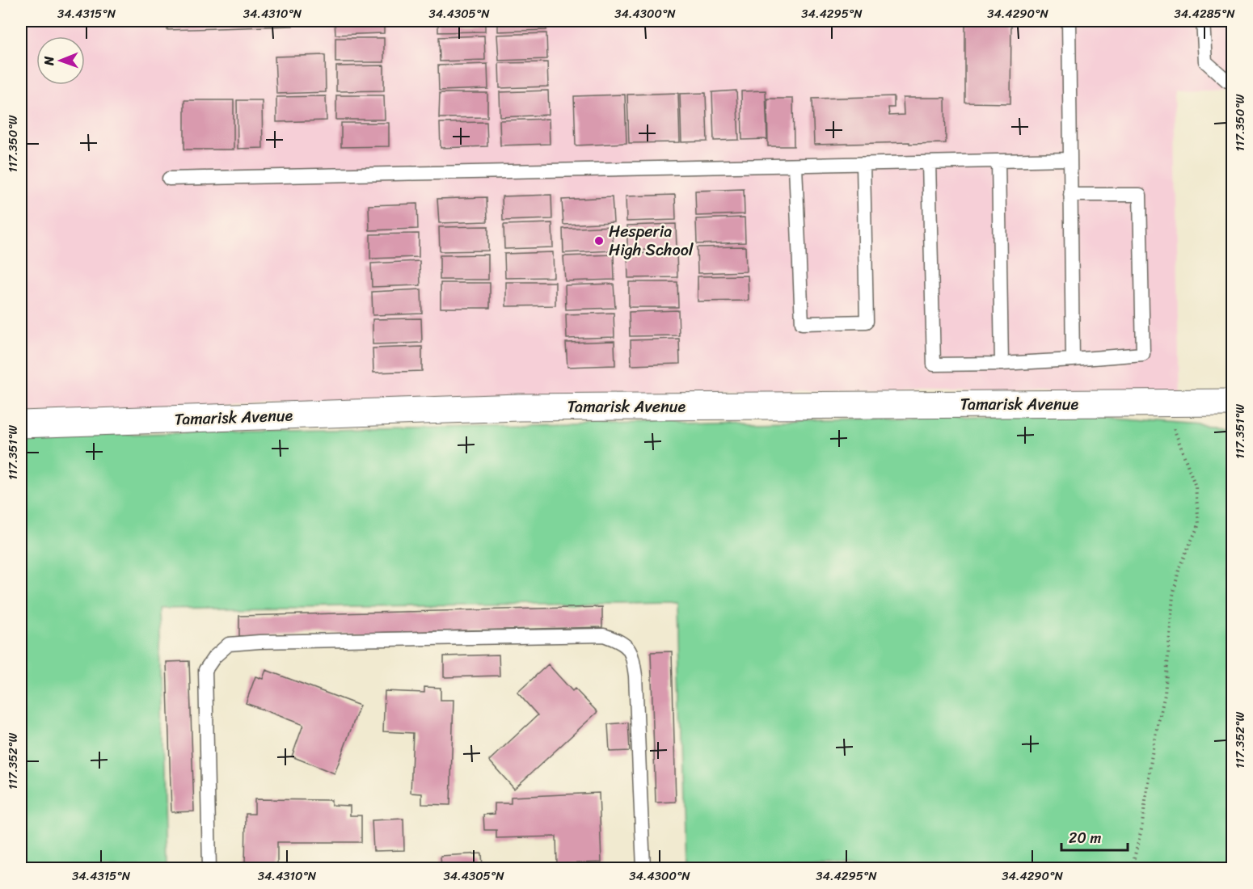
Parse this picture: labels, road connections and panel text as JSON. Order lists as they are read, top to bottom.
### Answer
{
  "streets": {
    "street": ["Tamarisk Avenue"]
  },
  "places": ["Hesperia High School"],
  "scale_bar": "20 m",
  "north": "left",
  "coordinates": [
    "34.4315°N",
    "34.4310°N",
    "34.4305°N",
    "34.4300°N",
    "34.4295°N",
    "34.4290°N",
    "34.4285°N",
    "117.350°W",
    "117.351°W",
    "117.352°W"
  ]
}
